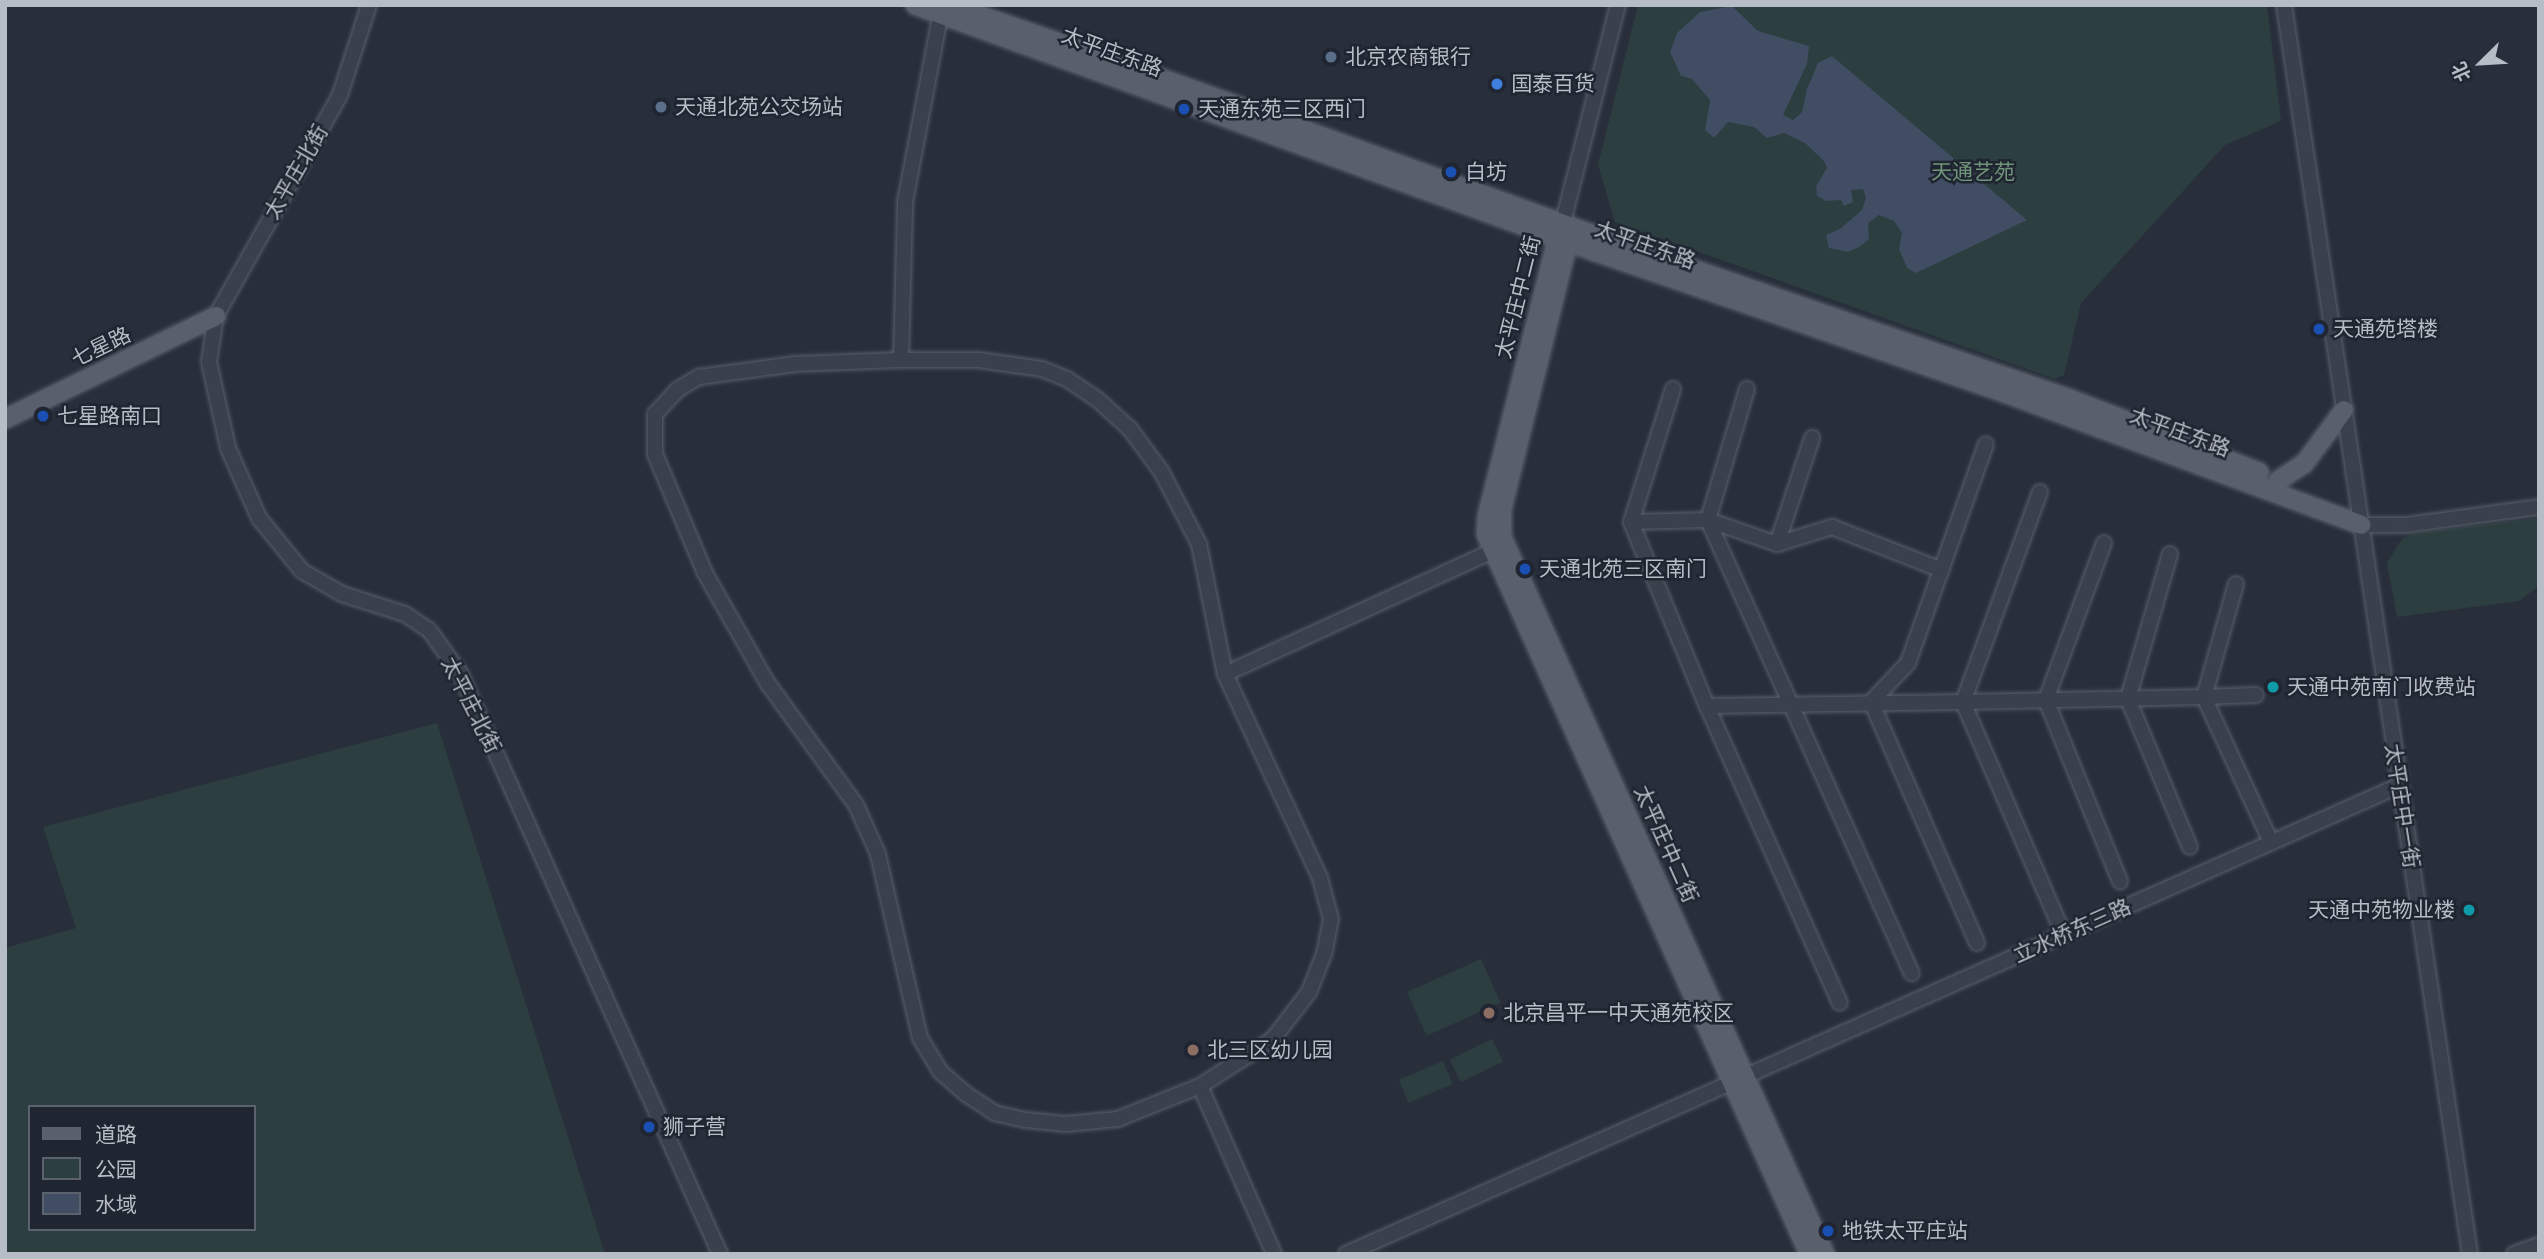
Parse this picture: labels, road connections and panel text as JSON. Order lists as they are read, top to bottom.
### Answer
{
  "streets": {
    "main road": ["太平庄东路", "太平庄中二街", "七星路"],
    "street": ["太平庄北街", "太平庄中一街", "立水桥东三路"]
  },
  "crossings": [
    ["太平庄东路", "太平庄中二街"],
    ["太平庄东路", "太平庄中一街"],
    ["太平庄北街", "七星路"],
    ["太平庄中二街", "立水桥东三路"],
    ["太平庄中一街", "立水桥东三路"]
  ],
  "parks": ["天通艺苑"],
  "places": [
    "北京农商银行",
    "国泰百货",
    "天通北苑公交场站",
    "天通东苑三区西门",
    "白坊",
    "天通苑塔楼",
    "七星路南口",
    "天通北苑三区南门",
    "天通中苑南门收费站",
    "天通中苑物业楼",
    "北京昌平一中天通苑校区",
    "北三区幼儿园",
    "狮子营",
    "地铁太平庄站"
  ],
  "legend": ["道路", "公园", "水域"],
  "north": "bottom left"
}
